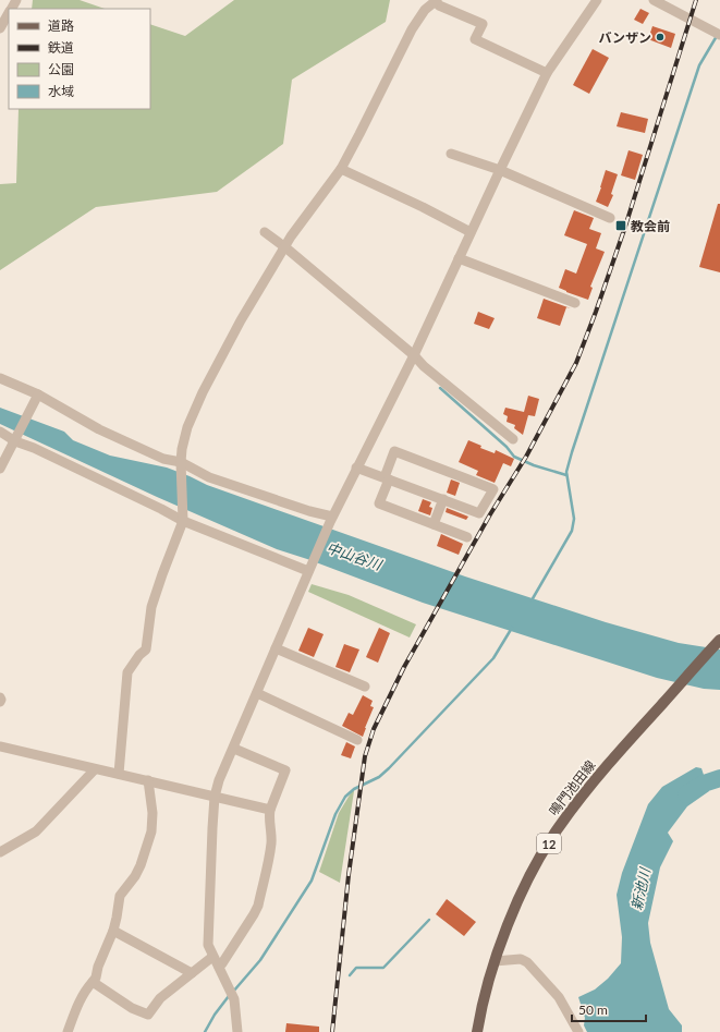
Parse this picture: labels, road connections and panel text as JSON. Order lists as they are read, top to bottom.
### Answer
{
  "streets": {
    "main road": ["鳴門池田線", "12"]
  },
  "water": ["中山谷川", "新池川"],
  "places": {
    "other": ["バンザン"],
    "transit": ["教会前"]
  },
  "legend": [
    "道路",
    "鉄道",
    "公園",
    "水域"
  ],
  "scale_bar": "50 m"
}
